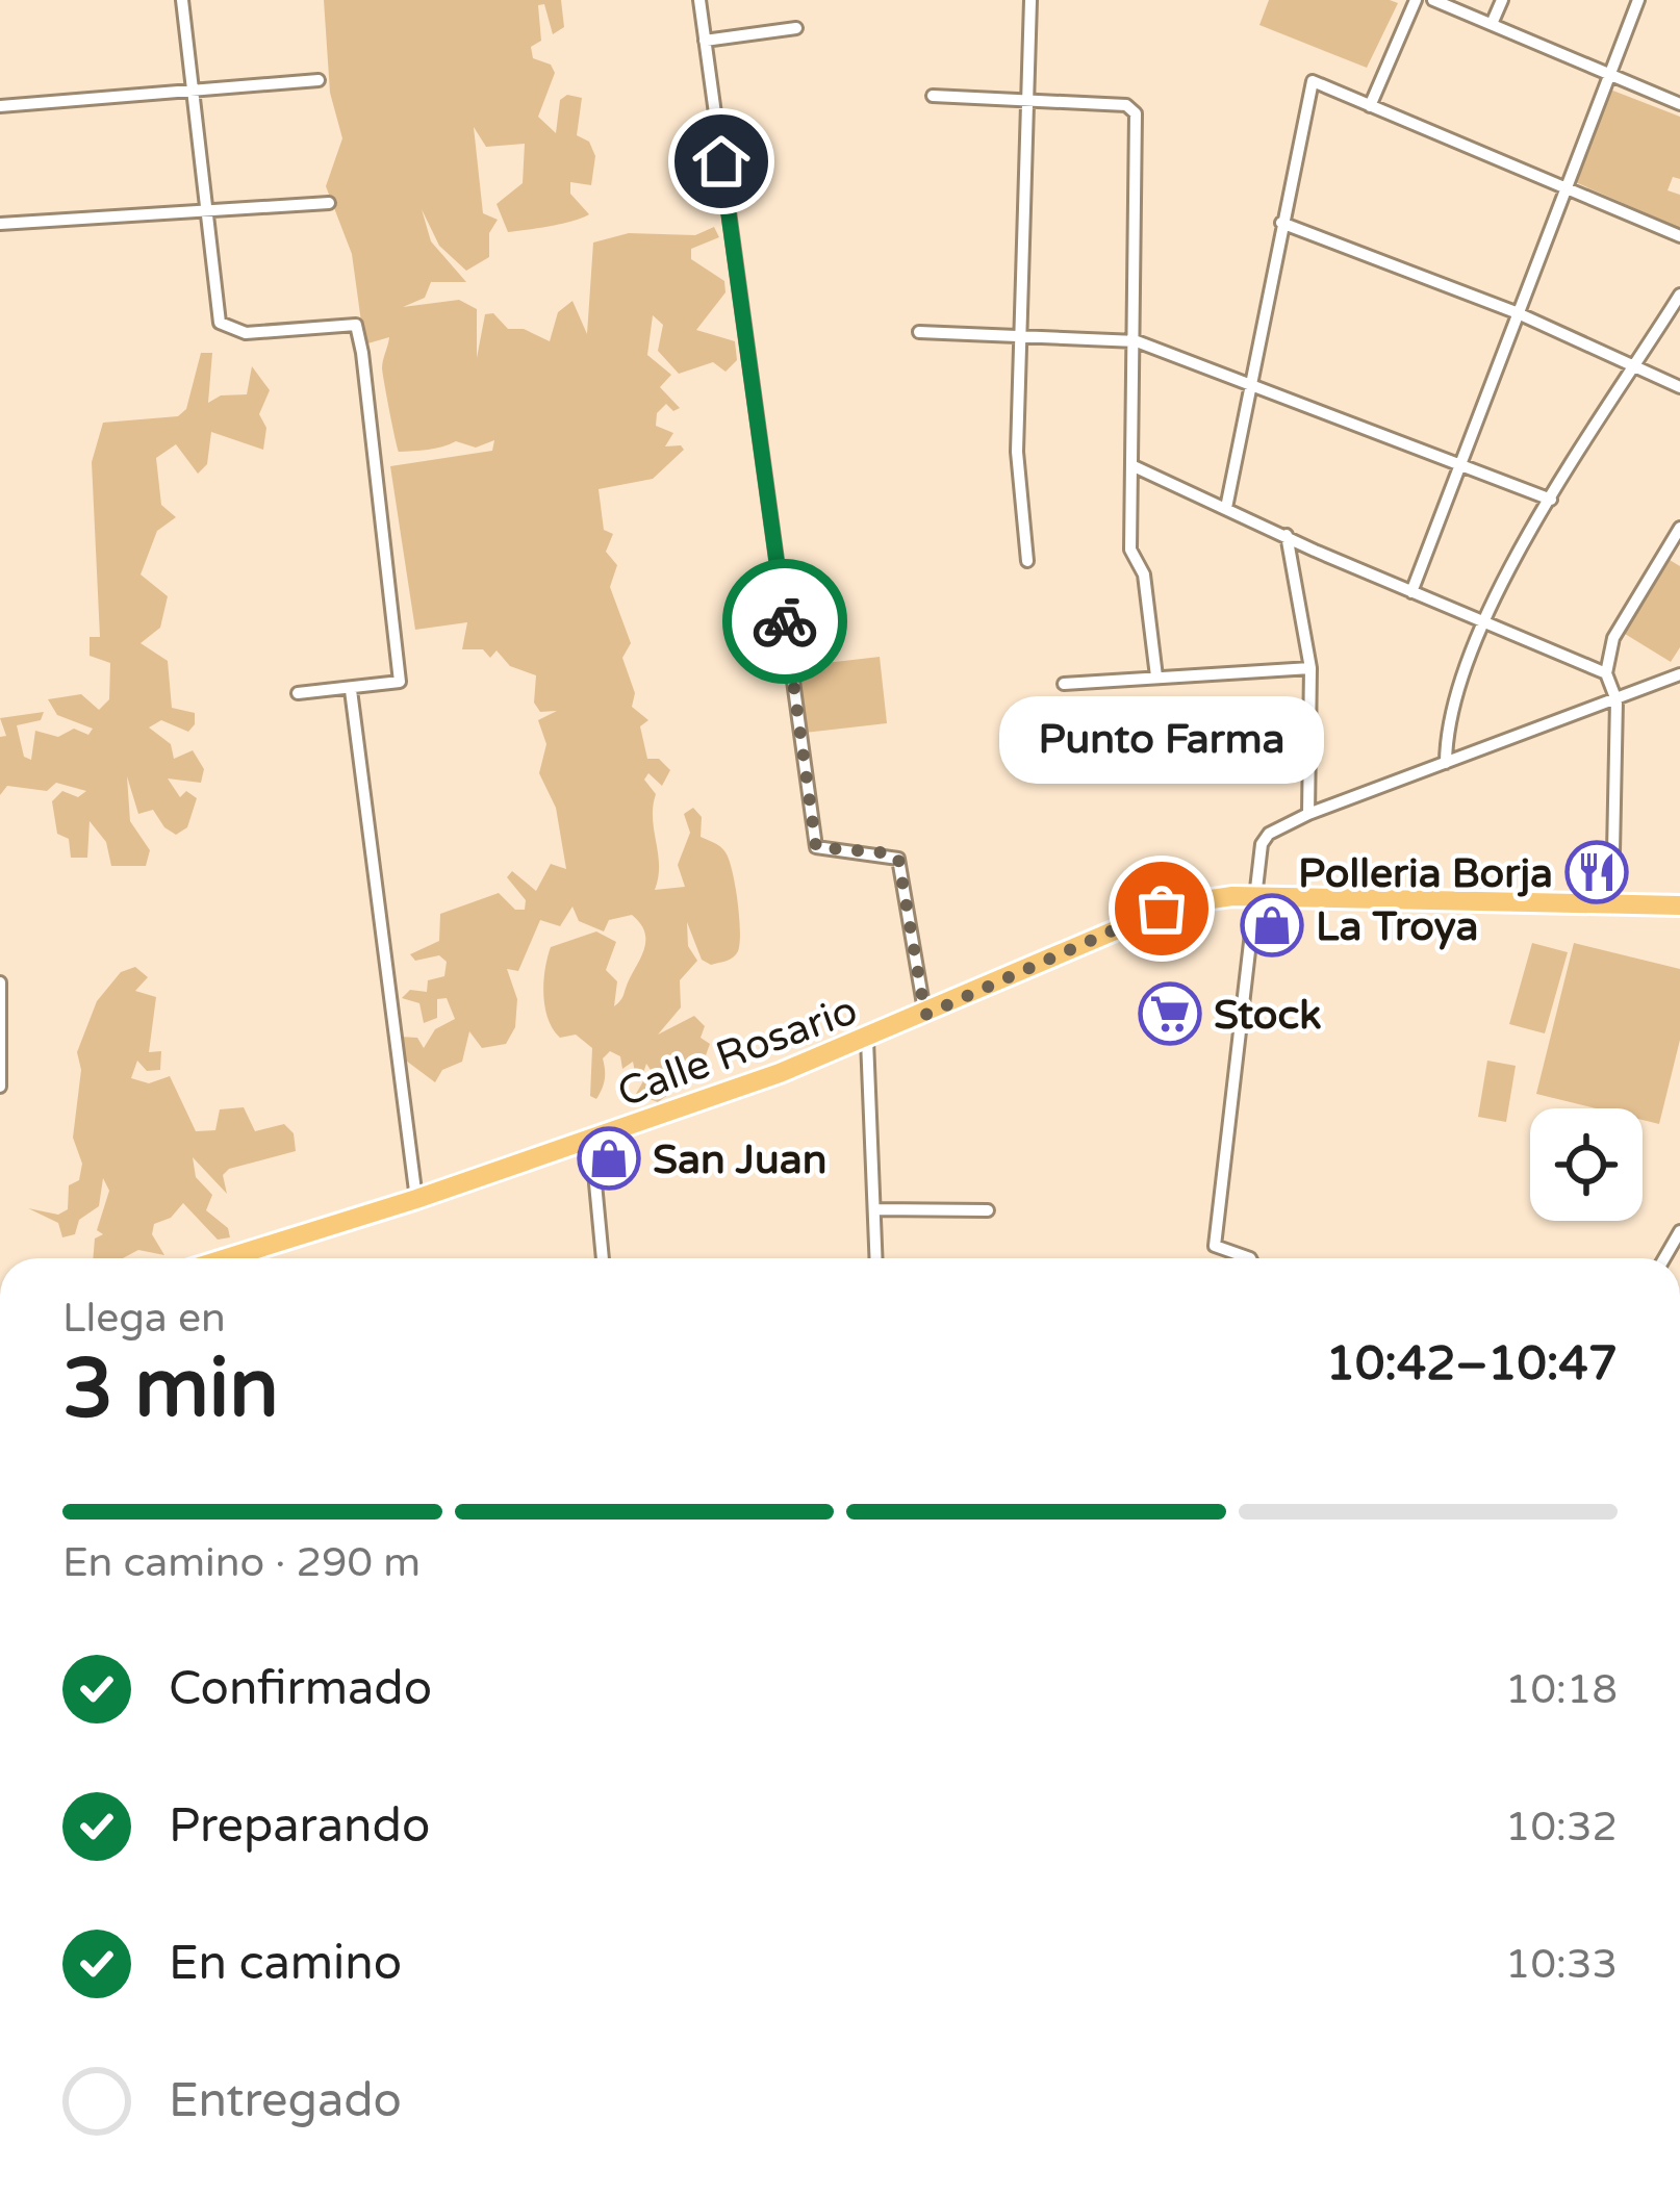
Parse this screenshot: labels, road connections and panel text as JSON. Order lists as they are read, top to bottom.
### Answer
{
  "streets": {
    "main road": ["Calle Rosario"]
  },
  "places": {
    "restaurant": ["Polleria Borja"],
    "other": ["Punto Farma"],
    "shop": ["La Troya", "San Juan"],
    "supermarket": ["Stock"]
  },
  "page": {
    "bubble": "Punto Farma",
    "heading": ["3 min", "Llega en", "10:42–10:47"],
    "bar": "En camino · 290 m",
    "list": [
      ["Confirmado", "10:18"],
      ["Preparando", "10:32"],
      ["En camino", "10:33"],
      "Entregado"
    ]
  }
}
